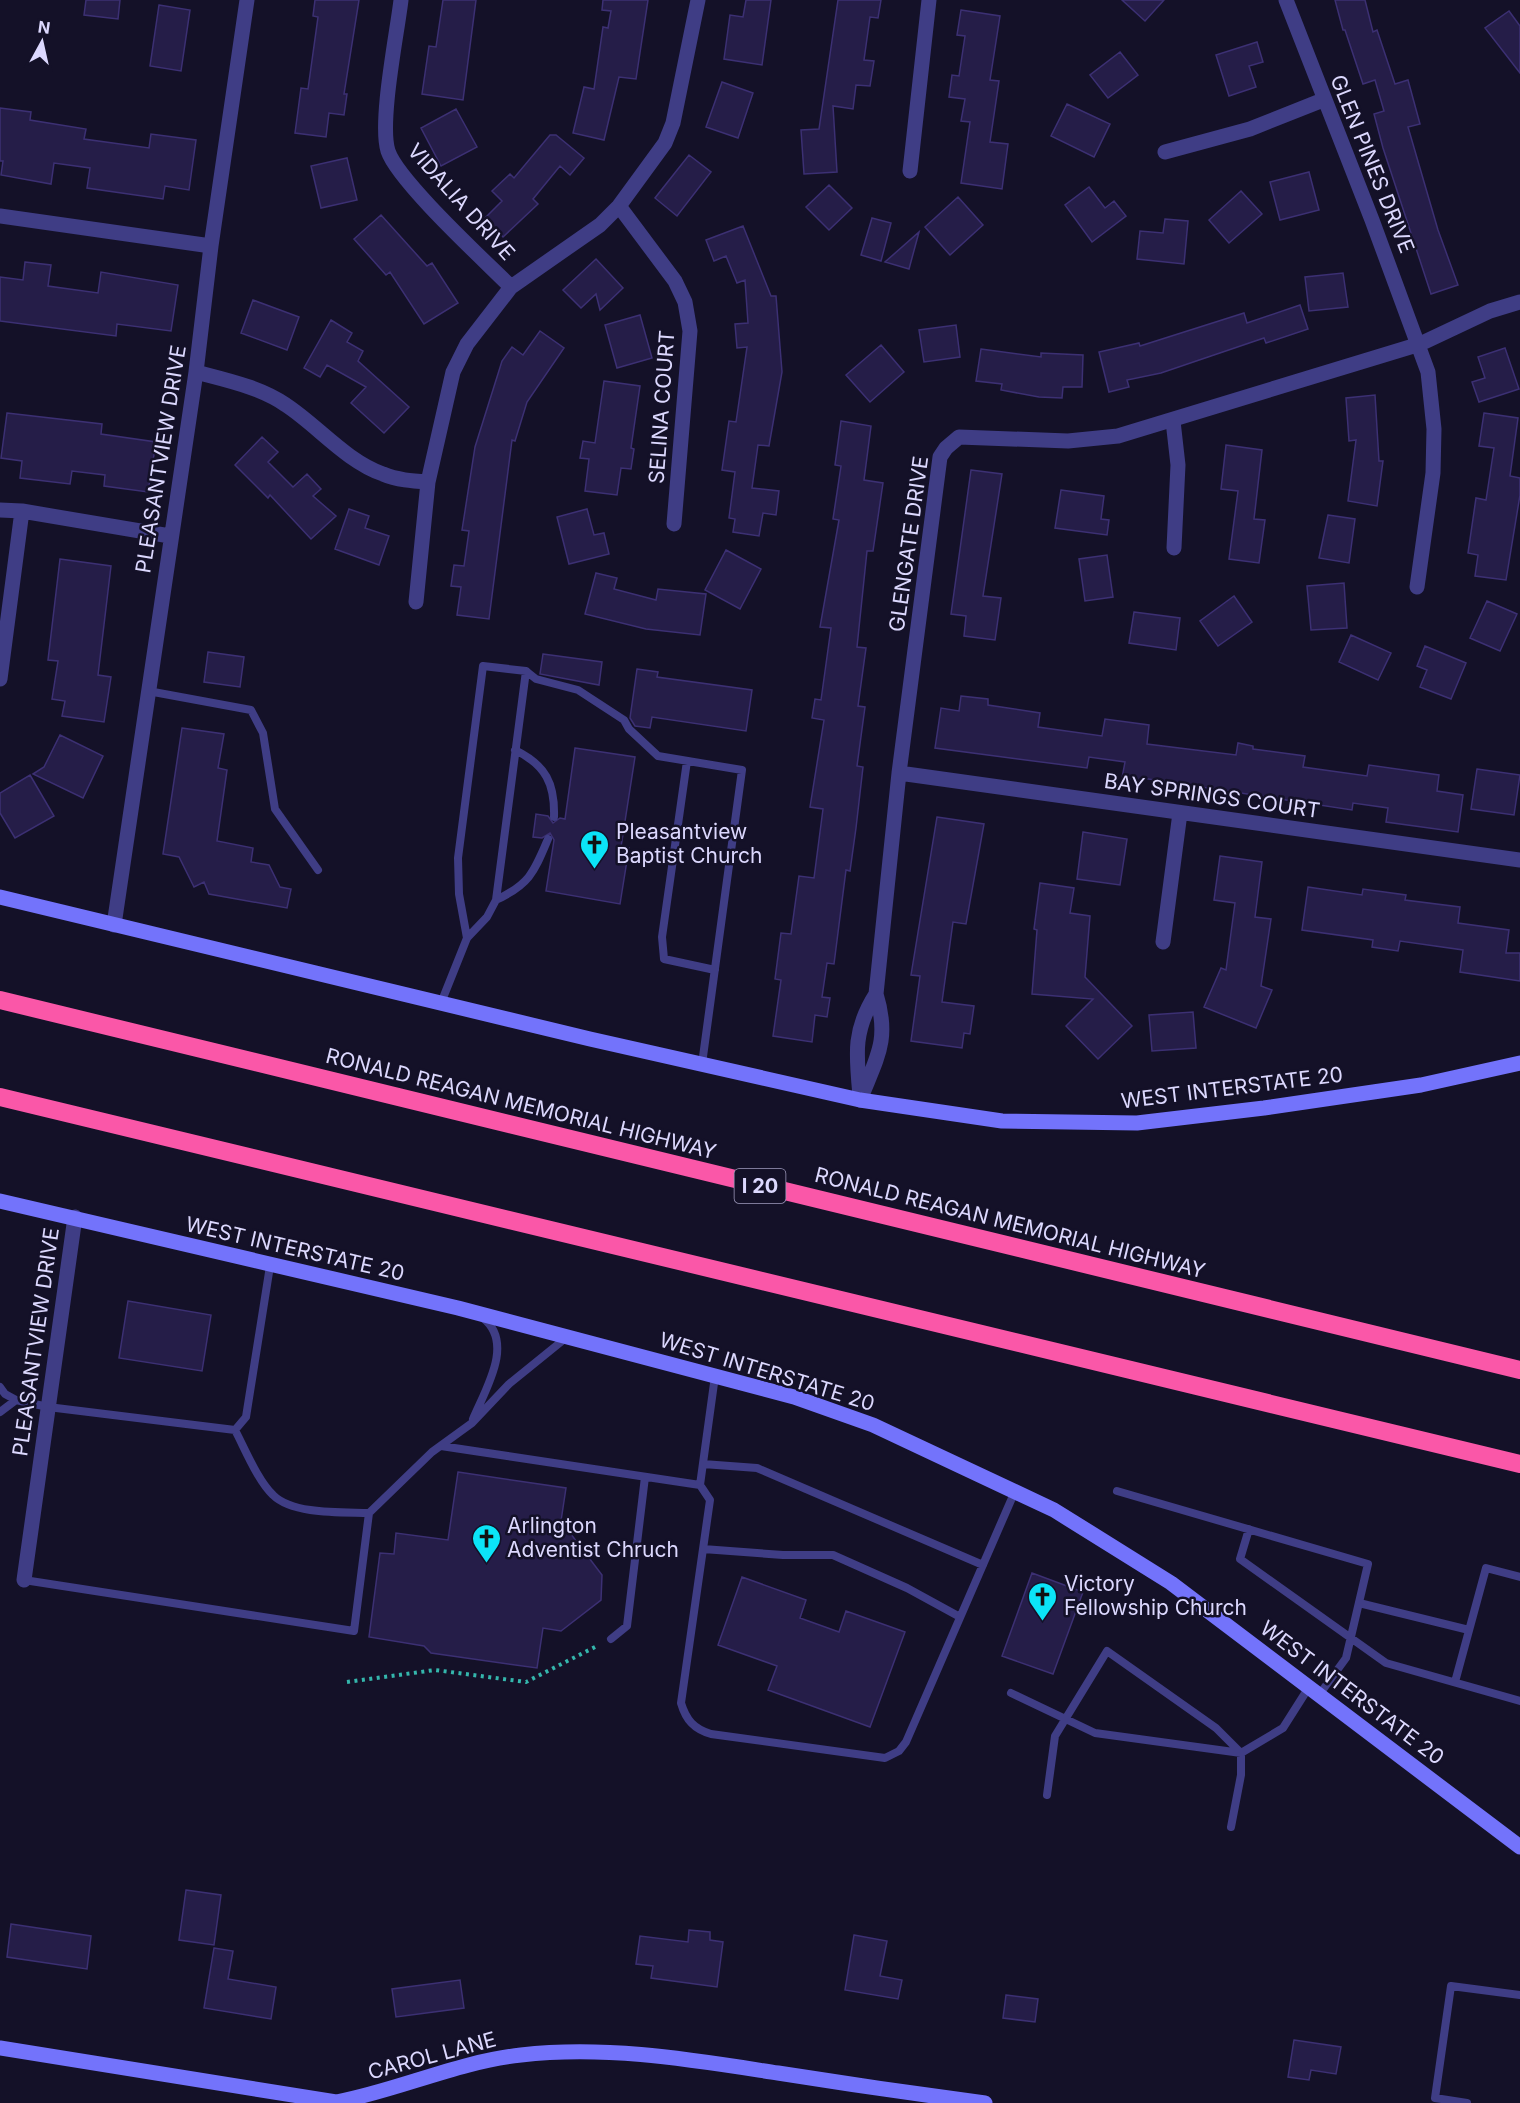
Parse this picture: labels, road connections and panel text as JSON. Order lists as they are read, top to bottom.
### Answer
{
  "streets": {
    "highway": ["RONALD REAGAN MEMORIAL HIGHWAY", "I 20"],
    "main road": ["WEST INTERSTATE 20", "CAROL LANE"],
    "street": [
      "GLEN PINES DRIVE",
      "VIDALIA DRIVE",
      "SELINA COURT",
      "PLEASANTVIEW DRIVE",
      "GLENGATE DRIVE",
      "BAY SPRINGS COURT"
    ]
  },
  "crossings": [
    ["GLEN PINES DRIVE", "GLENGATE DRIVE"],
    ["PLEASANTVIEW DRIVE", "WEST INTERSTATE 20"],
    ["GLENGATE DRIVE", "BAY SPRINGS COURT"],
    ["GLENGATE DRIVE", "WEST INTERSTATE 20"]
  ],
  "places": {
    "church": ["Pleasantview Baptist Church", "Arlington Adventist Chruch", "Victory Fellowship Church"]
  },
  "north": "top"
}
